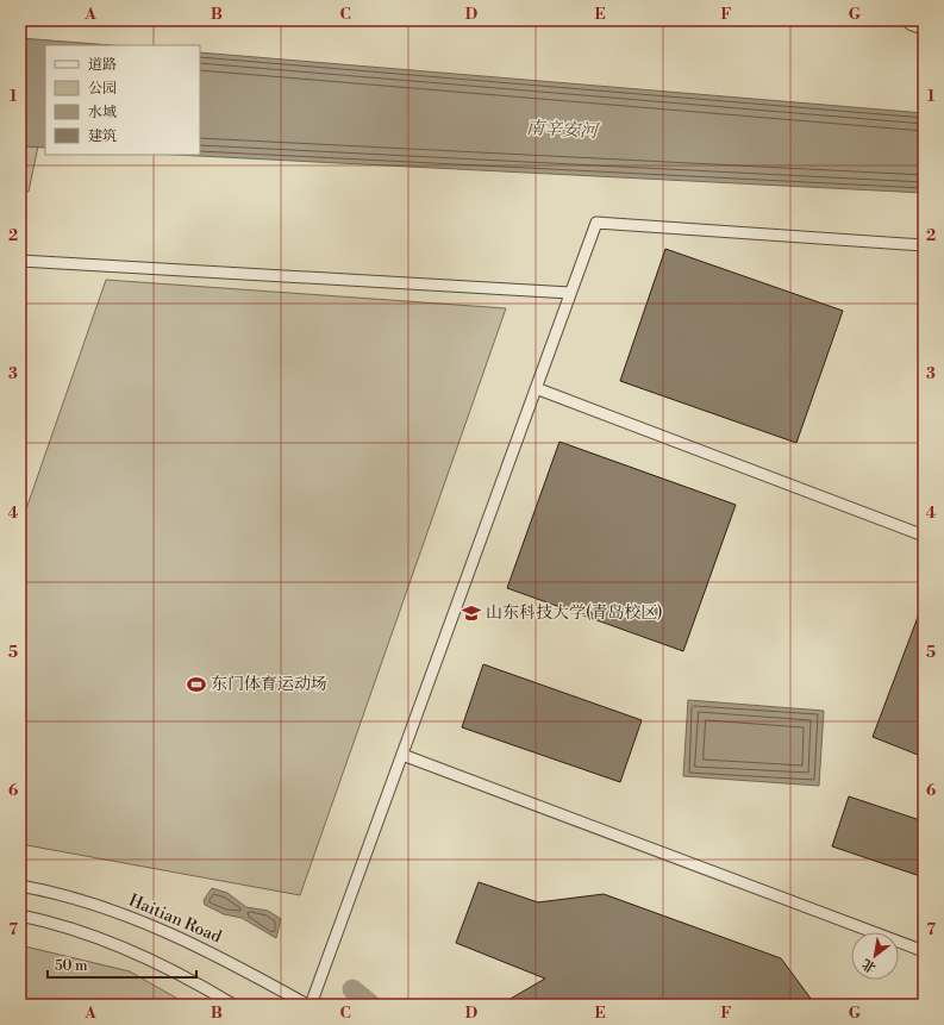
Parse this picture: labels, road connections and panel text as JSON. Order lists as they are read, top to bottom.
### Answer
{
  "streets": {
    "lane": ["Haitian Road"]
  },
  "water": ["南辛安河"],
  "places": {
    "school or university": ["山东科技大学(青岛校区)"],
    "sports": ["东门体育运动场"]
  },
  "legend": [
    "道路",
    "公园",
    "水域",
    "建筑"
  ],
  "scale_bar": "50 m",
  "north": "bottom left",
  "grid": {
    "columns": [
      "A",
      "B",
      "C",
      "D",
      "E",
      "F",
      "G"
    ],
    "rows": [
      "1",
      "2",
      "3",
      "4",
      "5",
      "6",
      "7"
    ]
  }
}
